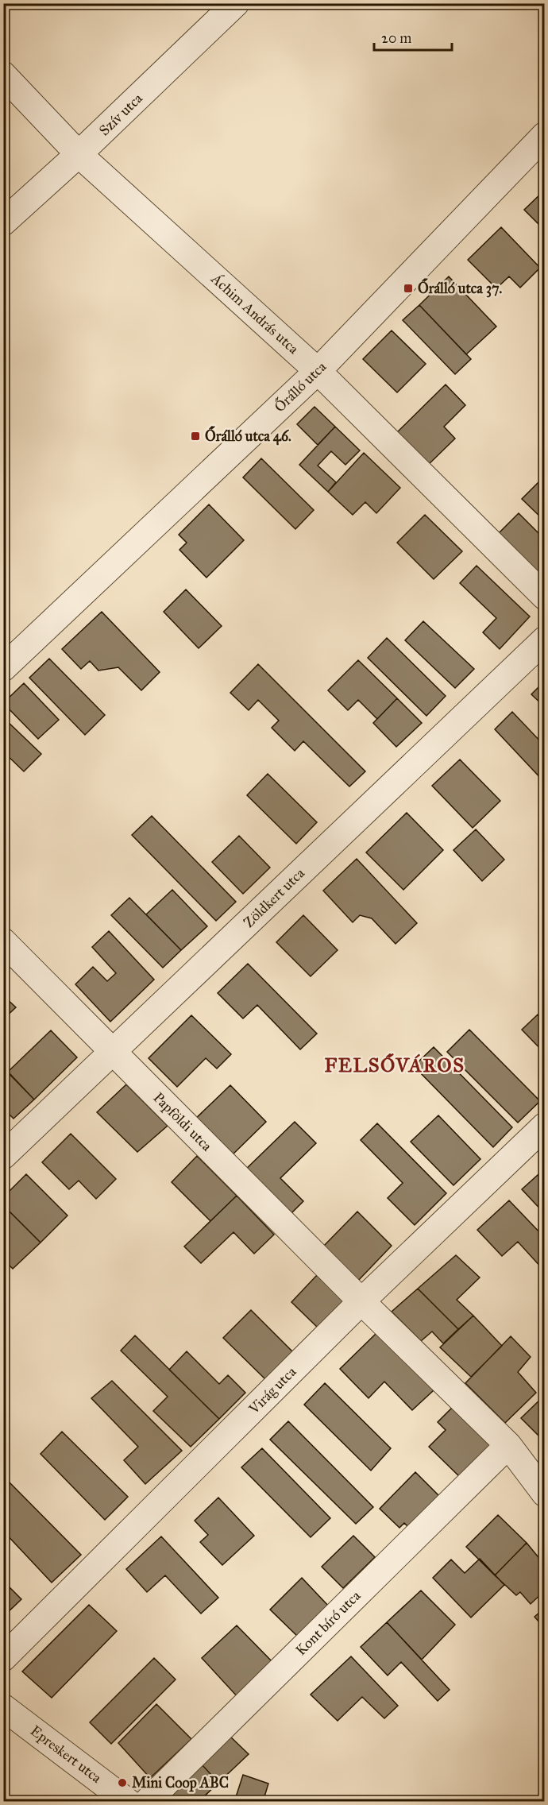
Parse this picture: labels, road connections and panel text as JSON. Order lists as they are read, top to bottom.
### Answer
{
  "streets": {
    "street": [
      "Szív utca",
      "Áchim András utca",
      "Őrálló utca",
      "Zöldkert utca",
      "Papföldi utca",
      "Virág utca",
      "Kont bíró utca",
      "Epreskert utca"
    ]
  },
  "crossings": [
    ["Szív utca", "Áchim András utca"],
    ["Áchim András utca", "Őrálló utca"],
    ["Zöldkert utca", "Papföldi utca"],
    ["Papföldi utca", "Virág utca"]
  ],
  "districts": ["FELSŐVÁROS"],
  "places": {
    "transit": ["Őrálló utca 37.", "Őrálló utca 46."],
    "other": ["Mini Coop ABC"]
  },
  "scale_bar": "20 m"
}
